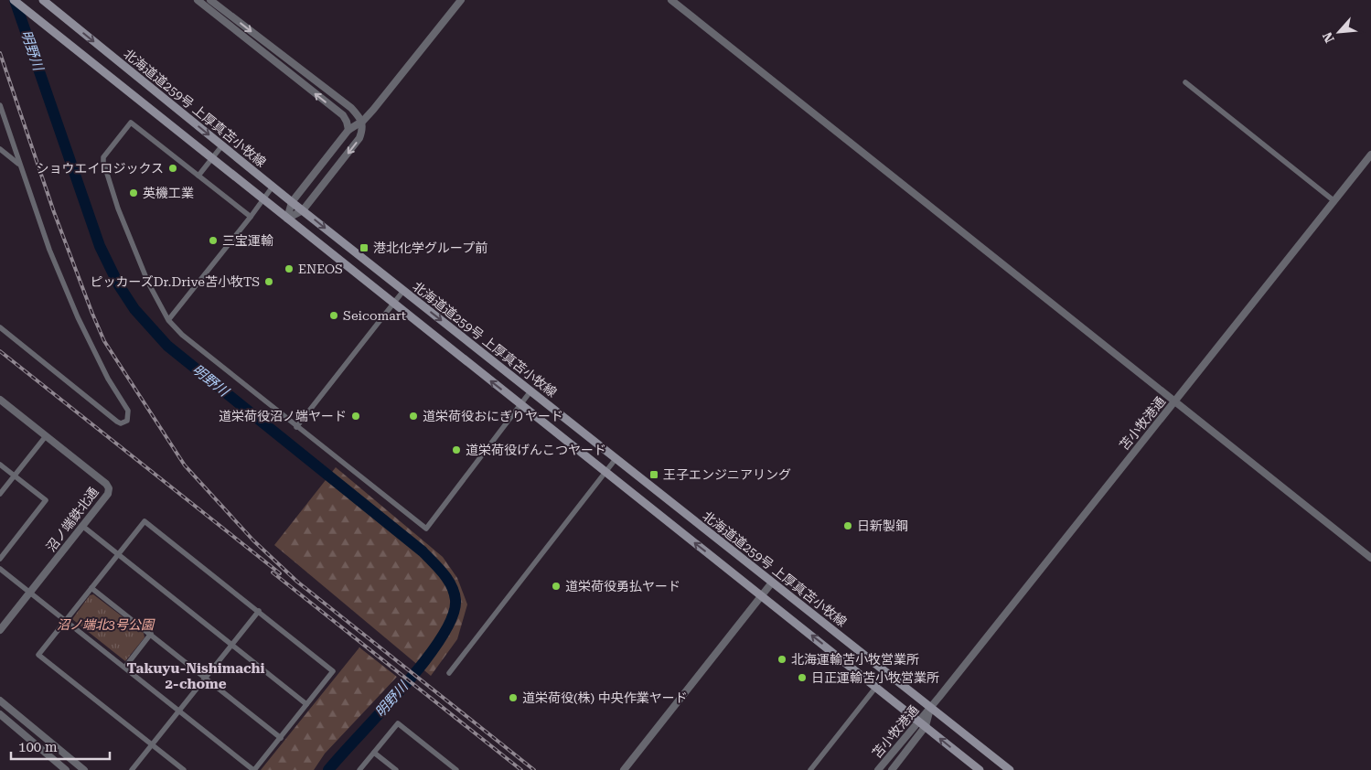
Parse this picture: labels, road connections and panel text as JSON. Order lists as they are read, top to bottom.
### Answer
{
  "streets": {
    "main road": ["北海道道259号 上厚真苫小牧線"],
    "street": ["苫小牧港通", "沼ノ端鉄北通"]
  },
  "crossings": [
    ["北海道道259号 上厚真苫小牧線", "苫小牧港通"]
  ],
  "districts": ["Takuyu-Nishimachi 2-chome"],
  "water": ["明野川"],
  "parks": ["沼ノ端北3号公園"],
  "places": {
    "other": [
      "ショウエイロジックス",
      "英機工業",
      "三宝運輸",
      "ENEOS",
      "ピッカーズDr.Drive苫小牧TS",
      "Seicomart",
      "道栄荷役沼ノ端ヤード",
      "道栄荷役おにぎりヤード",
      "道栄荷役げんこつヤード",
      "日新製鋼",
      "道栄荷役勇払ヤード",
      "北海運輸苫小牧営業所",
      "日正運輸苫小牧営業所",
      "道栄荷役(株) 中央作業ヤード"
    ],
    "transit": ["港北化学グループ前", "王子エンジニアリング"]
  },
  "scale_bar": "100 m",
  "north": "bottom left"
}
